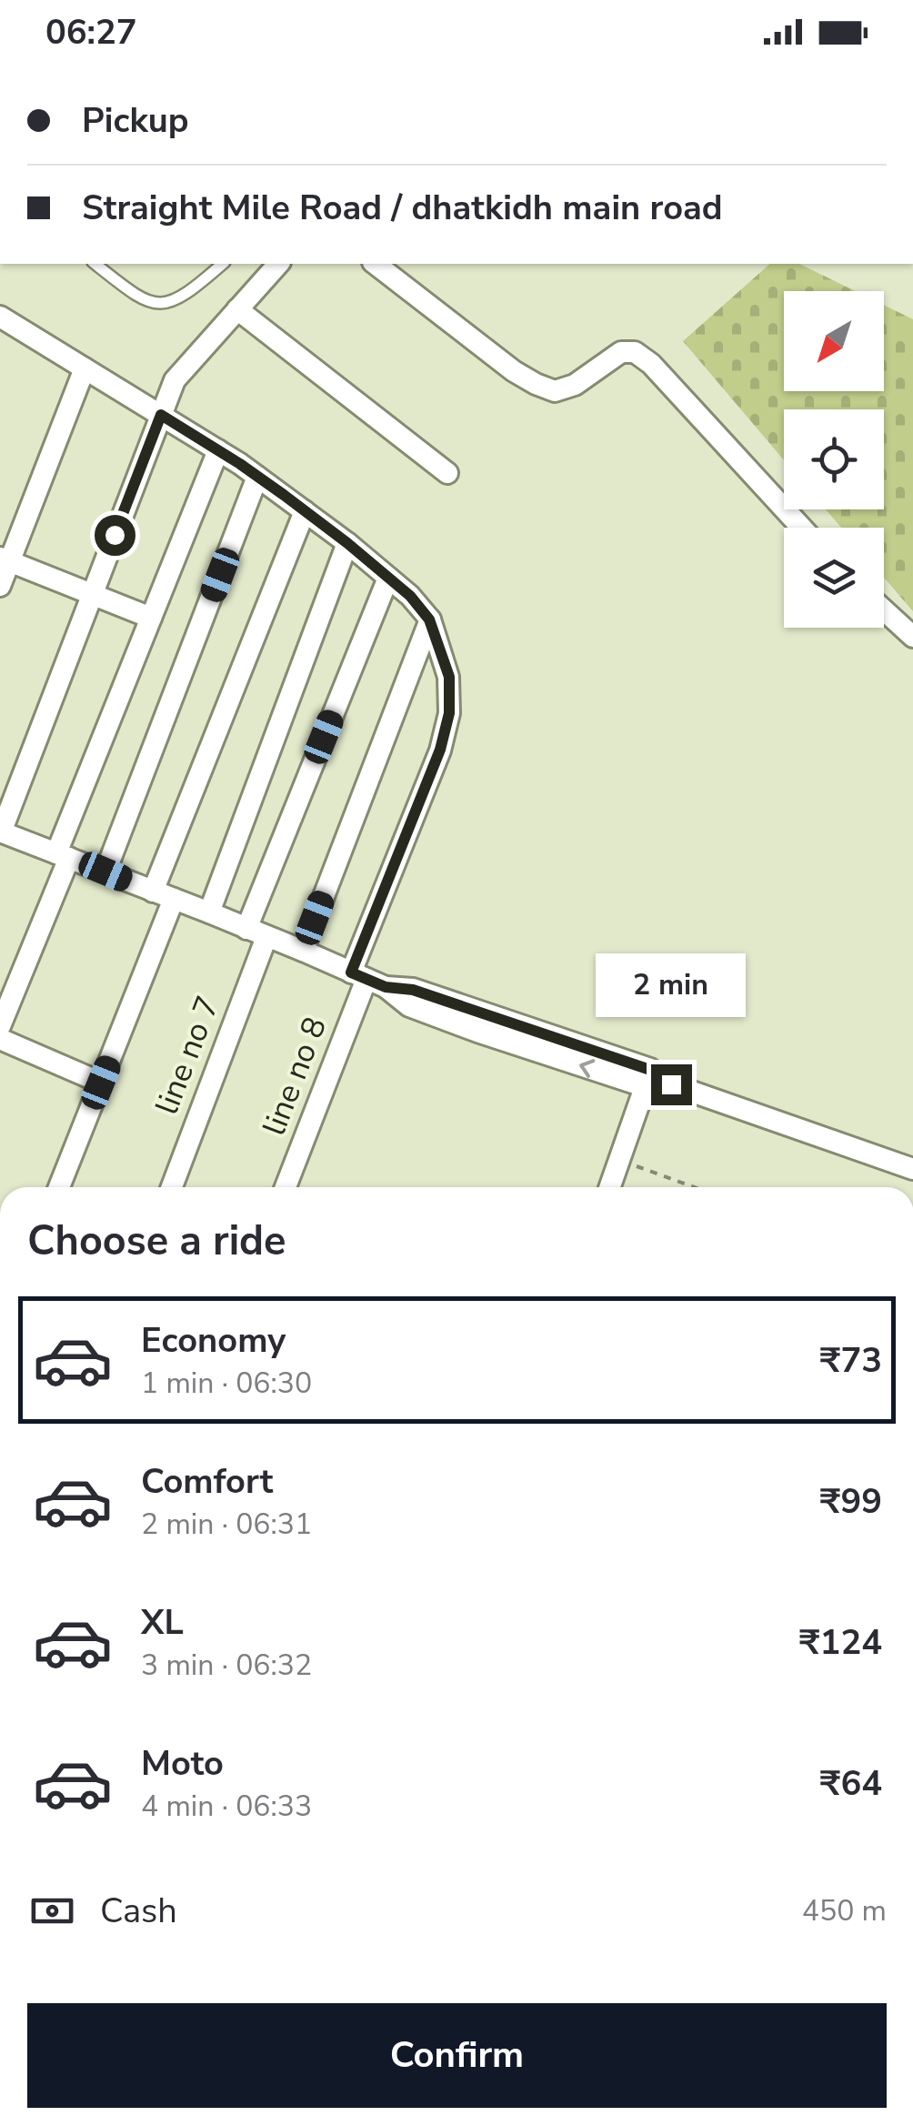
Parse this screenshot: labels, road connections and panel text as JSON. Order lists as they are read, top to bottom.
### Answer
{
  "streets": {
    "street": ["line no 7", "line no 8"]
  },
  "north": "bottom left",
  "page": {
    "status": "06:27",
    "banner": ["Pickup", "Straight Mile Road / dhatkidh main road"],
    "bubble": "2 min",
    "heading": "Choose a ride",
    "list": [
      {
        "name": "Economy",
        "note": "1 min · 06:30",
        "value": "₹73"
      },
      {
        "name": "Comfort",
        "note": "2 min · 06:31",
        "value": "₹99"
      },
      {
        "name": "XL",
        "note": "3 min · 06:32",
        "value": "₹124"
      },
      {
        "name": "Moto",
        "note": "4 min · 06:33",
        "value": "₹64"
      }
    ],
    "pay": ["Cash", "450 m"],
    "buttons": "Confirm"
  }
}
